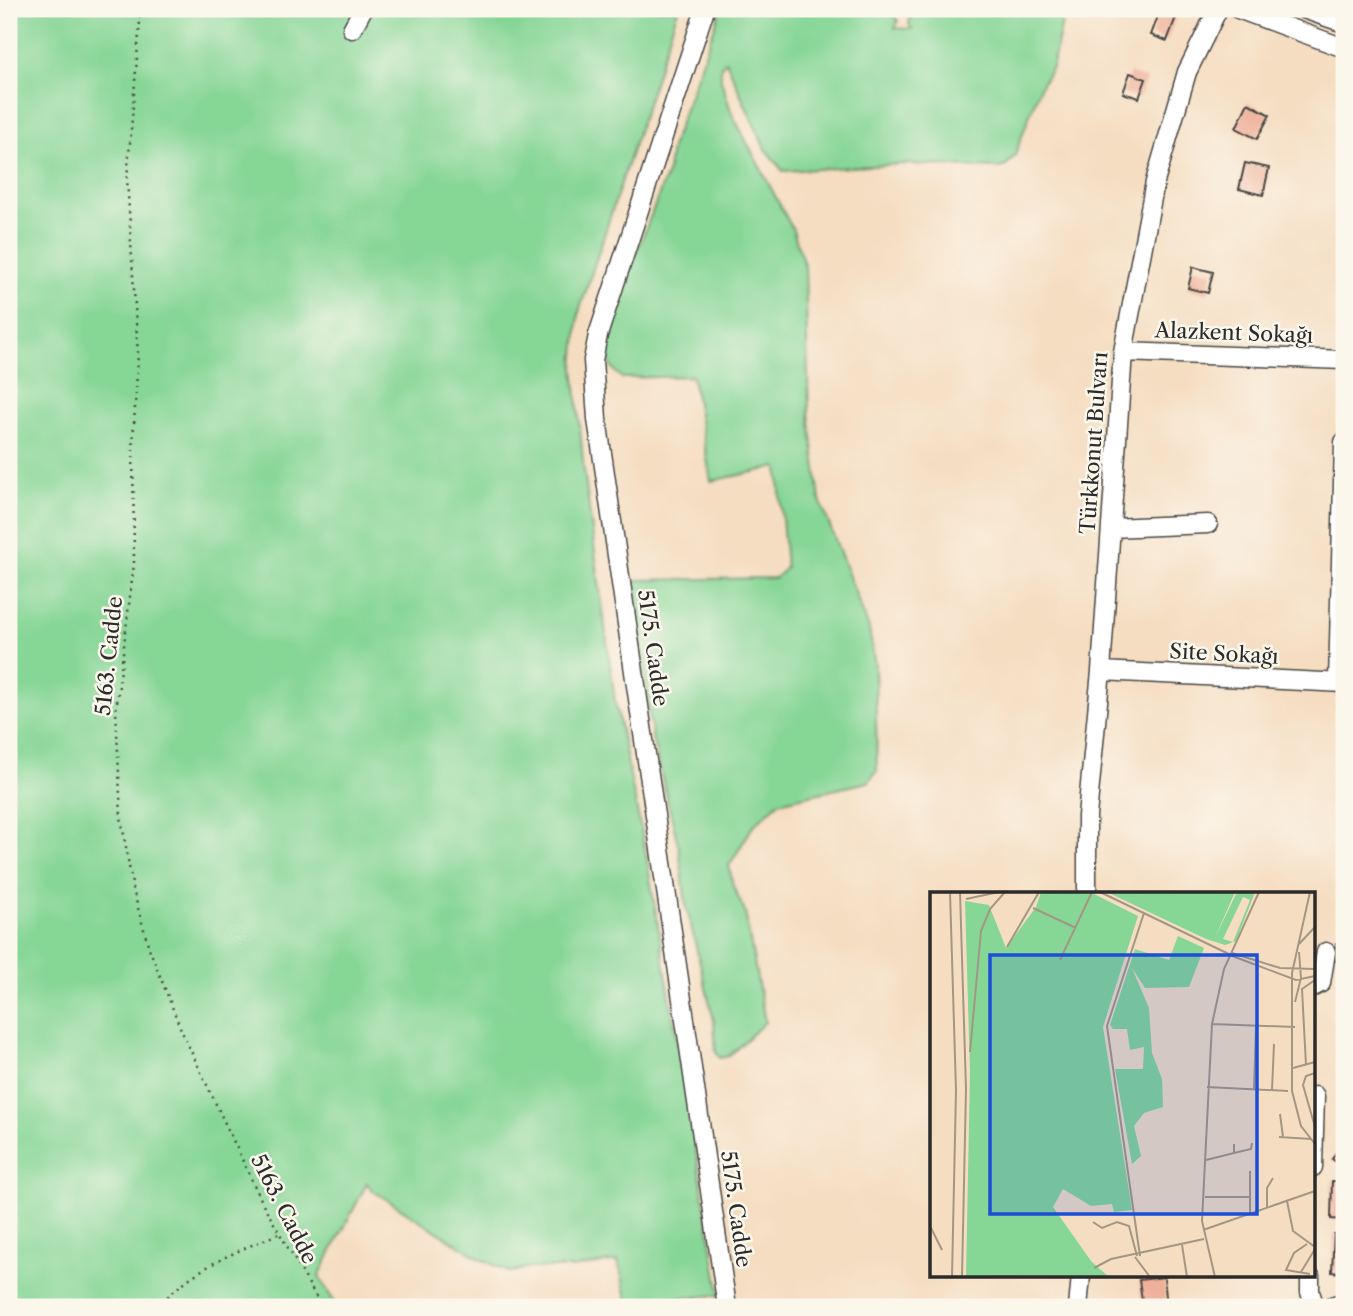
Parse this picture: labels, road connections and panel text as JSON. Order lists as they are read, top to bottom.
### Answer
{
  "streets": {
    "street": [
      "Alazkent Sokağı",
      "Türkkonut Bulvarı",
      "5175. Cadde",
      "Site Sokağı"
    ],
    "path": ["5163. Cadde"]
  },
  "crossings": [
    ["Alazkent Sokağı", "Türkkonut Bulvarı"],
    ["Türkkonut Bulvarı", "Site Sokağı"]
  ]
}
